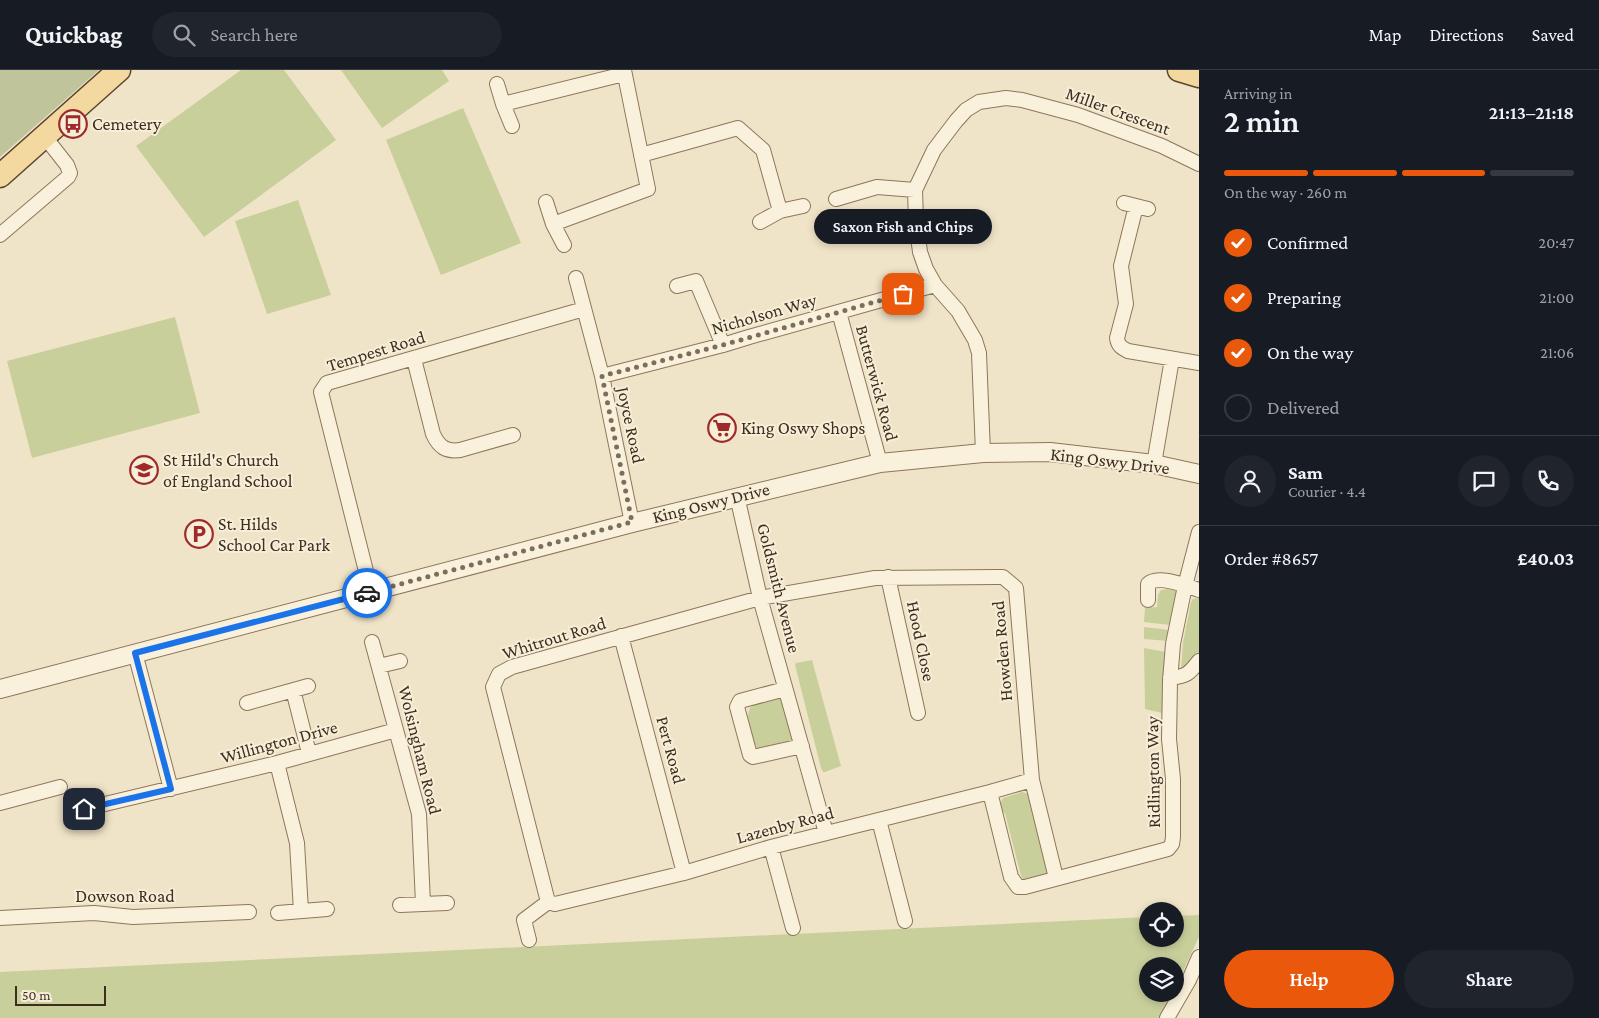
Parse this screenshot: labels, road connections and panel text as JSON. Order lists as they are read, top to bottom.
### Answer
{
  "streets": {
    "street": [
      "Miller Crescent",
      "Nicholson Way",
      "Tempest Road",
      "Butterwick Road",
      "Joyce Road",
      "King Oswy Drive",
      "Goldsmith Avenue",
      "Whitrout Road",
      "Hood Close",
      "Howden Road",
      "Willington Drive",
      "Wolsingham Road",
      "Pert Road",
      "Ridlington Way",
      "Lazenby Road",
      "Dowson Road"
    ]
  },
  "crossings": [
    ["Nicholson Way", "Butterwick Road"],
    ["Nicholson Way", "Joyce Road"],
    ["Tempest Road", "Joyce Road"],
    ["Tempest Road", "King Oswy Drive"],
    ["Butterwick Road", "King Oswy Drive"],
    ["Joyce Road", "King Oswy Drive"],
    ["King Oswy Drive", "Goldsmith Avenue"],
    ["Goldsmith Avenue", "Whitrout Road"],
    ["Goldsmith Avenue", "Howden Road"],
    ["Goldsmith Avenue", "Lazenby Road"],
    ["Whitrout Road", "Howden Road"],
    ["Whitrout Road", "Pert Road"],
    ["Whitrout Road", "Lazenby Road"],
    ["Hood Close", "Howden Road"],
    ["Howden Road", "Ridlington Way"],
    ["Howden Road", "Lazenby Road"],
    ["Willington Drive", "Wolsingham Road"],
    ["Pert Road", "Lazenby Road"],
    ["Ridlington Way", "Lazenby Road"]
  ],
  "places": {
    "bus stop": ["Cemetery"],
    "other": ["Saxon Fish and Chips"],
    "supermarket": ["King Oswy Shops"],
    "school or university": ["St Hild's Church of England School"],
    "parking": ["St. Hilds School Car Park"]
  },
  "scale_bar": "50 m",
  "page": {
    "header": "Quickbag",
    "search": "Search here",
    "nav": ["Map", "Directions", "Saved"],
    "heading": ["2 min", "Arriving in", "21:13–21:18"],
    "panel": [
      "Sam",
      "Courier · 4.4",
      "Order #8657",
      "£40.03"
    ],
    "bar": "On the way · 260 m",
    "bubble": "Saxon Fish and Chips",
    "list": [
      ["Confirmed", "20:47"],
      ["Preparing", "21:00"],
      ["On the way", "21:06"],
      "Delivered"
    ],
    "buttons": ["Help", "Share"],
    "scale": "50 m"
  }
}
